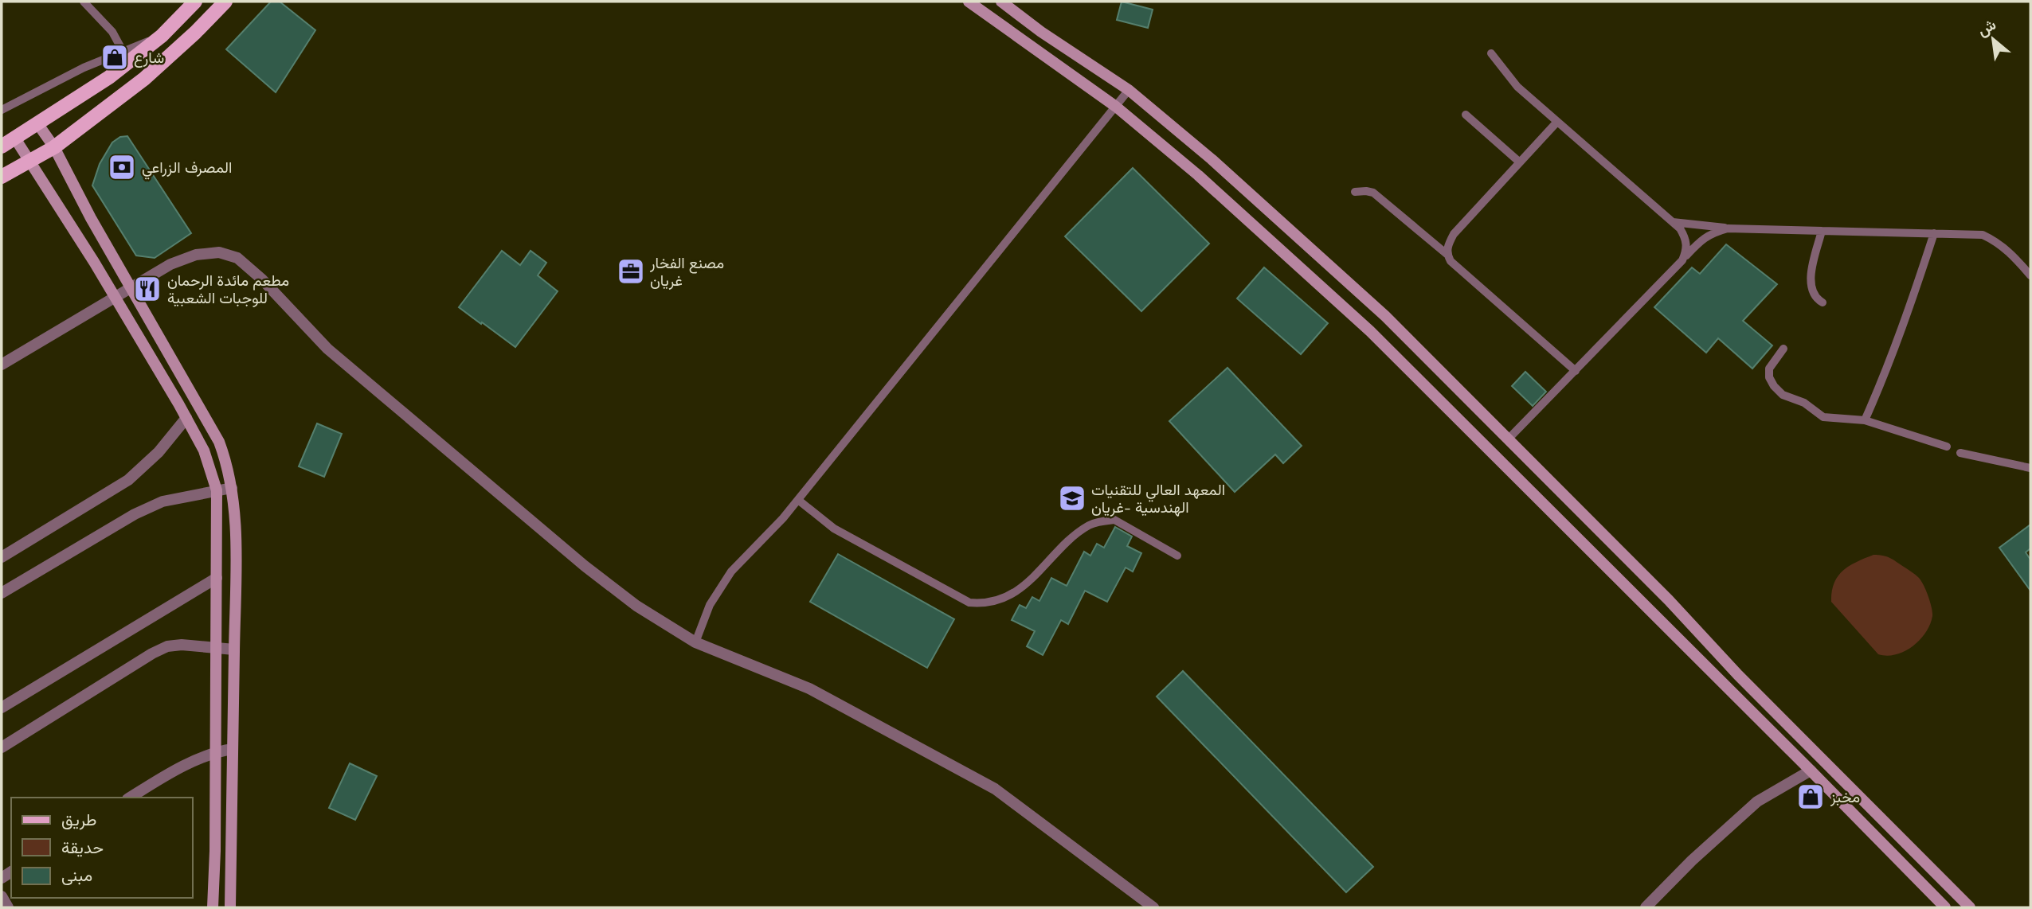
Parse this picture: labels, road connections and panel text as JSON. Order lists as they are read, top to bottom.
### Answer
{
  "places": {
    "shop": ["شارع", "مخبز"],
    "bank": ["المصرف الزراعي"],
    "office": ["مصنع الفخار غريان"],
    "restaurant": ["مطعم مائدة الرحمان للوجبات الشعبية"],
    "school or university": ["المعهد العالي للتقنيات الهندسية -غريان"]
  },
  "legend": ["طريق", "حديقة", "مبنى"],
  "north": "top left"
}
